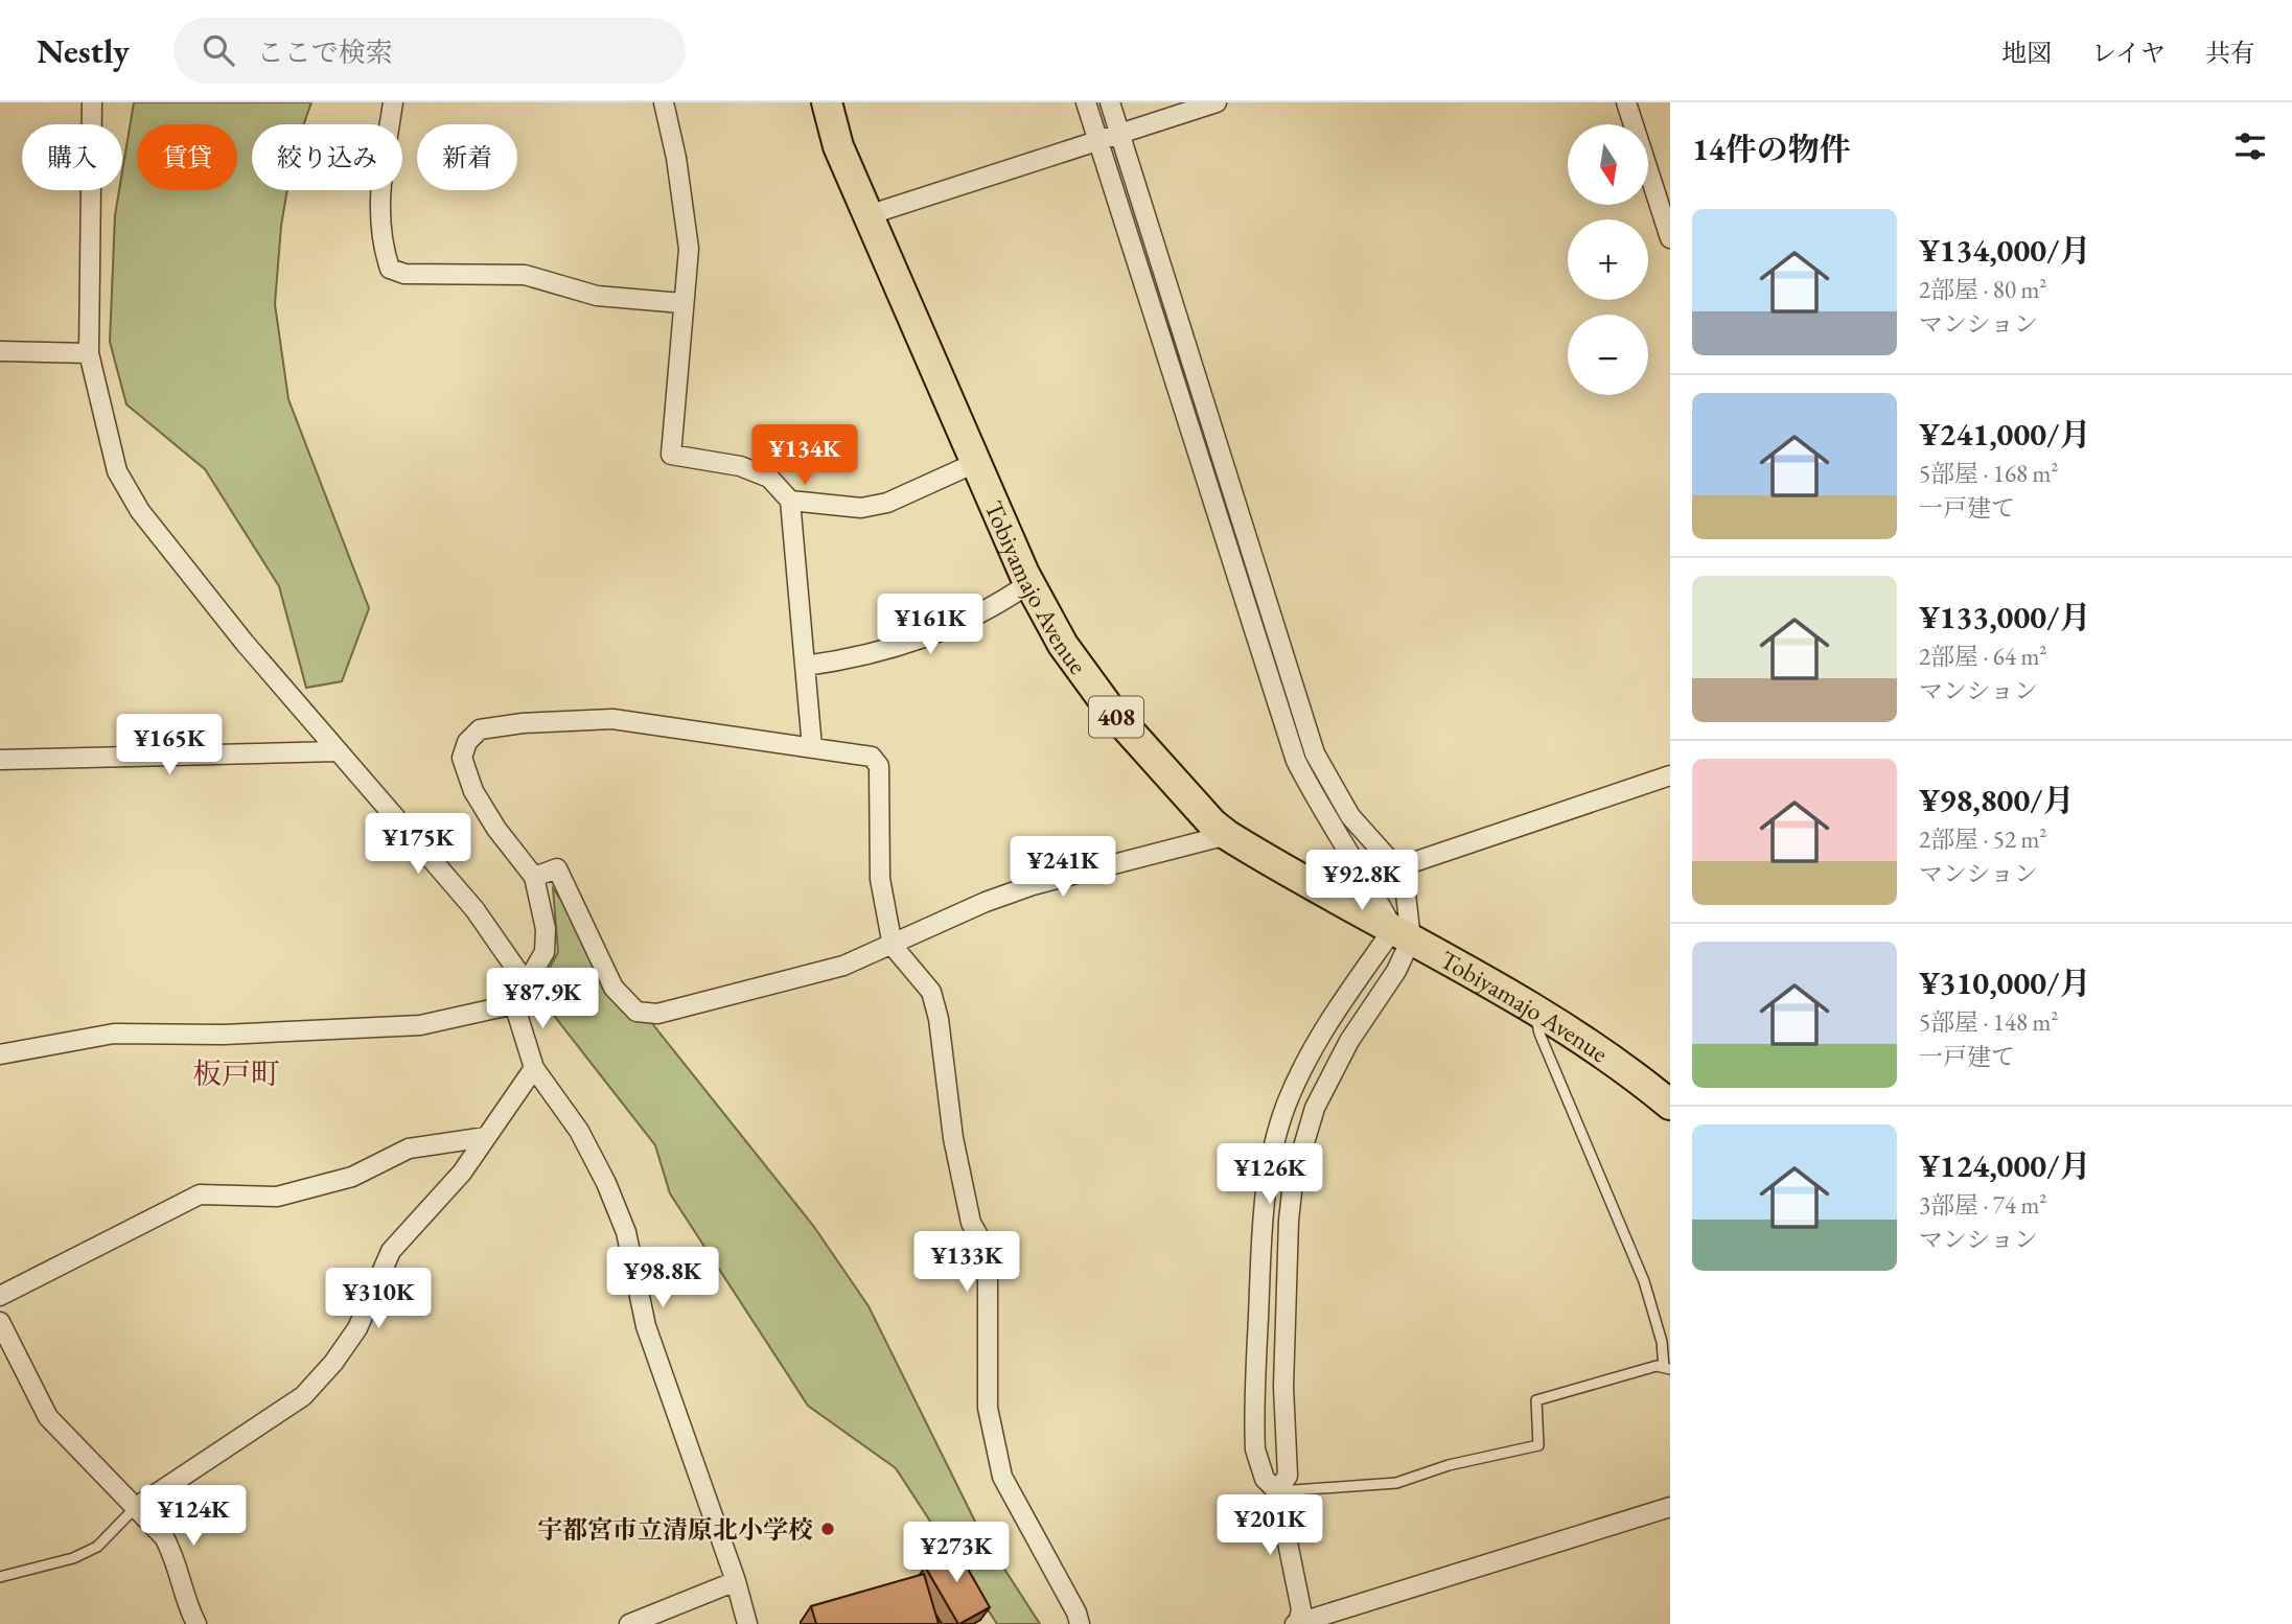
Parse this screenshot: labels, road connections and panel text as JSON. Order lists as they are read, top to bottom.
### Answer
{
  "streets": {
    "highway": ["Tobiyamajo Avenue", "408"]
  },
  "districts": ["板戸町"],
  "places": ["宇都宮市立清原北小学校"],
  "north": "bottom",
  "page": {
    "header": "Nestly",
    "search": "ここで検索",
    "nav": ["地図", "レイヤ", "共有"],
    "heading": "14件の物件",
    "map_buttons": ["+", "−"],
    "chip": [
      "購入",
      "賃貸",
      "絞り込み",
      "新着"
    ],
    "list": [
      {
        "name": "¥134,000/月",
        "note": "2部屋 · 80 m² · マンション"
      },
      {
        "name": "¥241,000/月",
        "note": "5部屋 · 168 m² · 一戸建て"
      },
      {
        "name": "¥133,000/月",
        "note": "2部屋 · 64 m² · マンション"
      },
      {
        "name": "¥98,800/月",
        "note": "2部屋 · 52 m² · マンション"
      },
      {
        "name": "¥310,000/月",
        "note": "5部屋 · 148 m² · 一戸建て"
      },
      {
        "name": "¥124,000/月",
        "note": "3部屋 · 74 m² · マンション"
      }
    ],
    "price": [
      "¥134K",
      "¥161K",
      "¥165K",
      "¥175K",
      "¥241K",
      "¥92.8K",
      "¥87.9K",
      "¥126K",
      "¥133K",
      "¥98.8K",
      "¥310K",
      "¥124K",
      "¥201K",
      "¥273K"
    ]
  }
}
